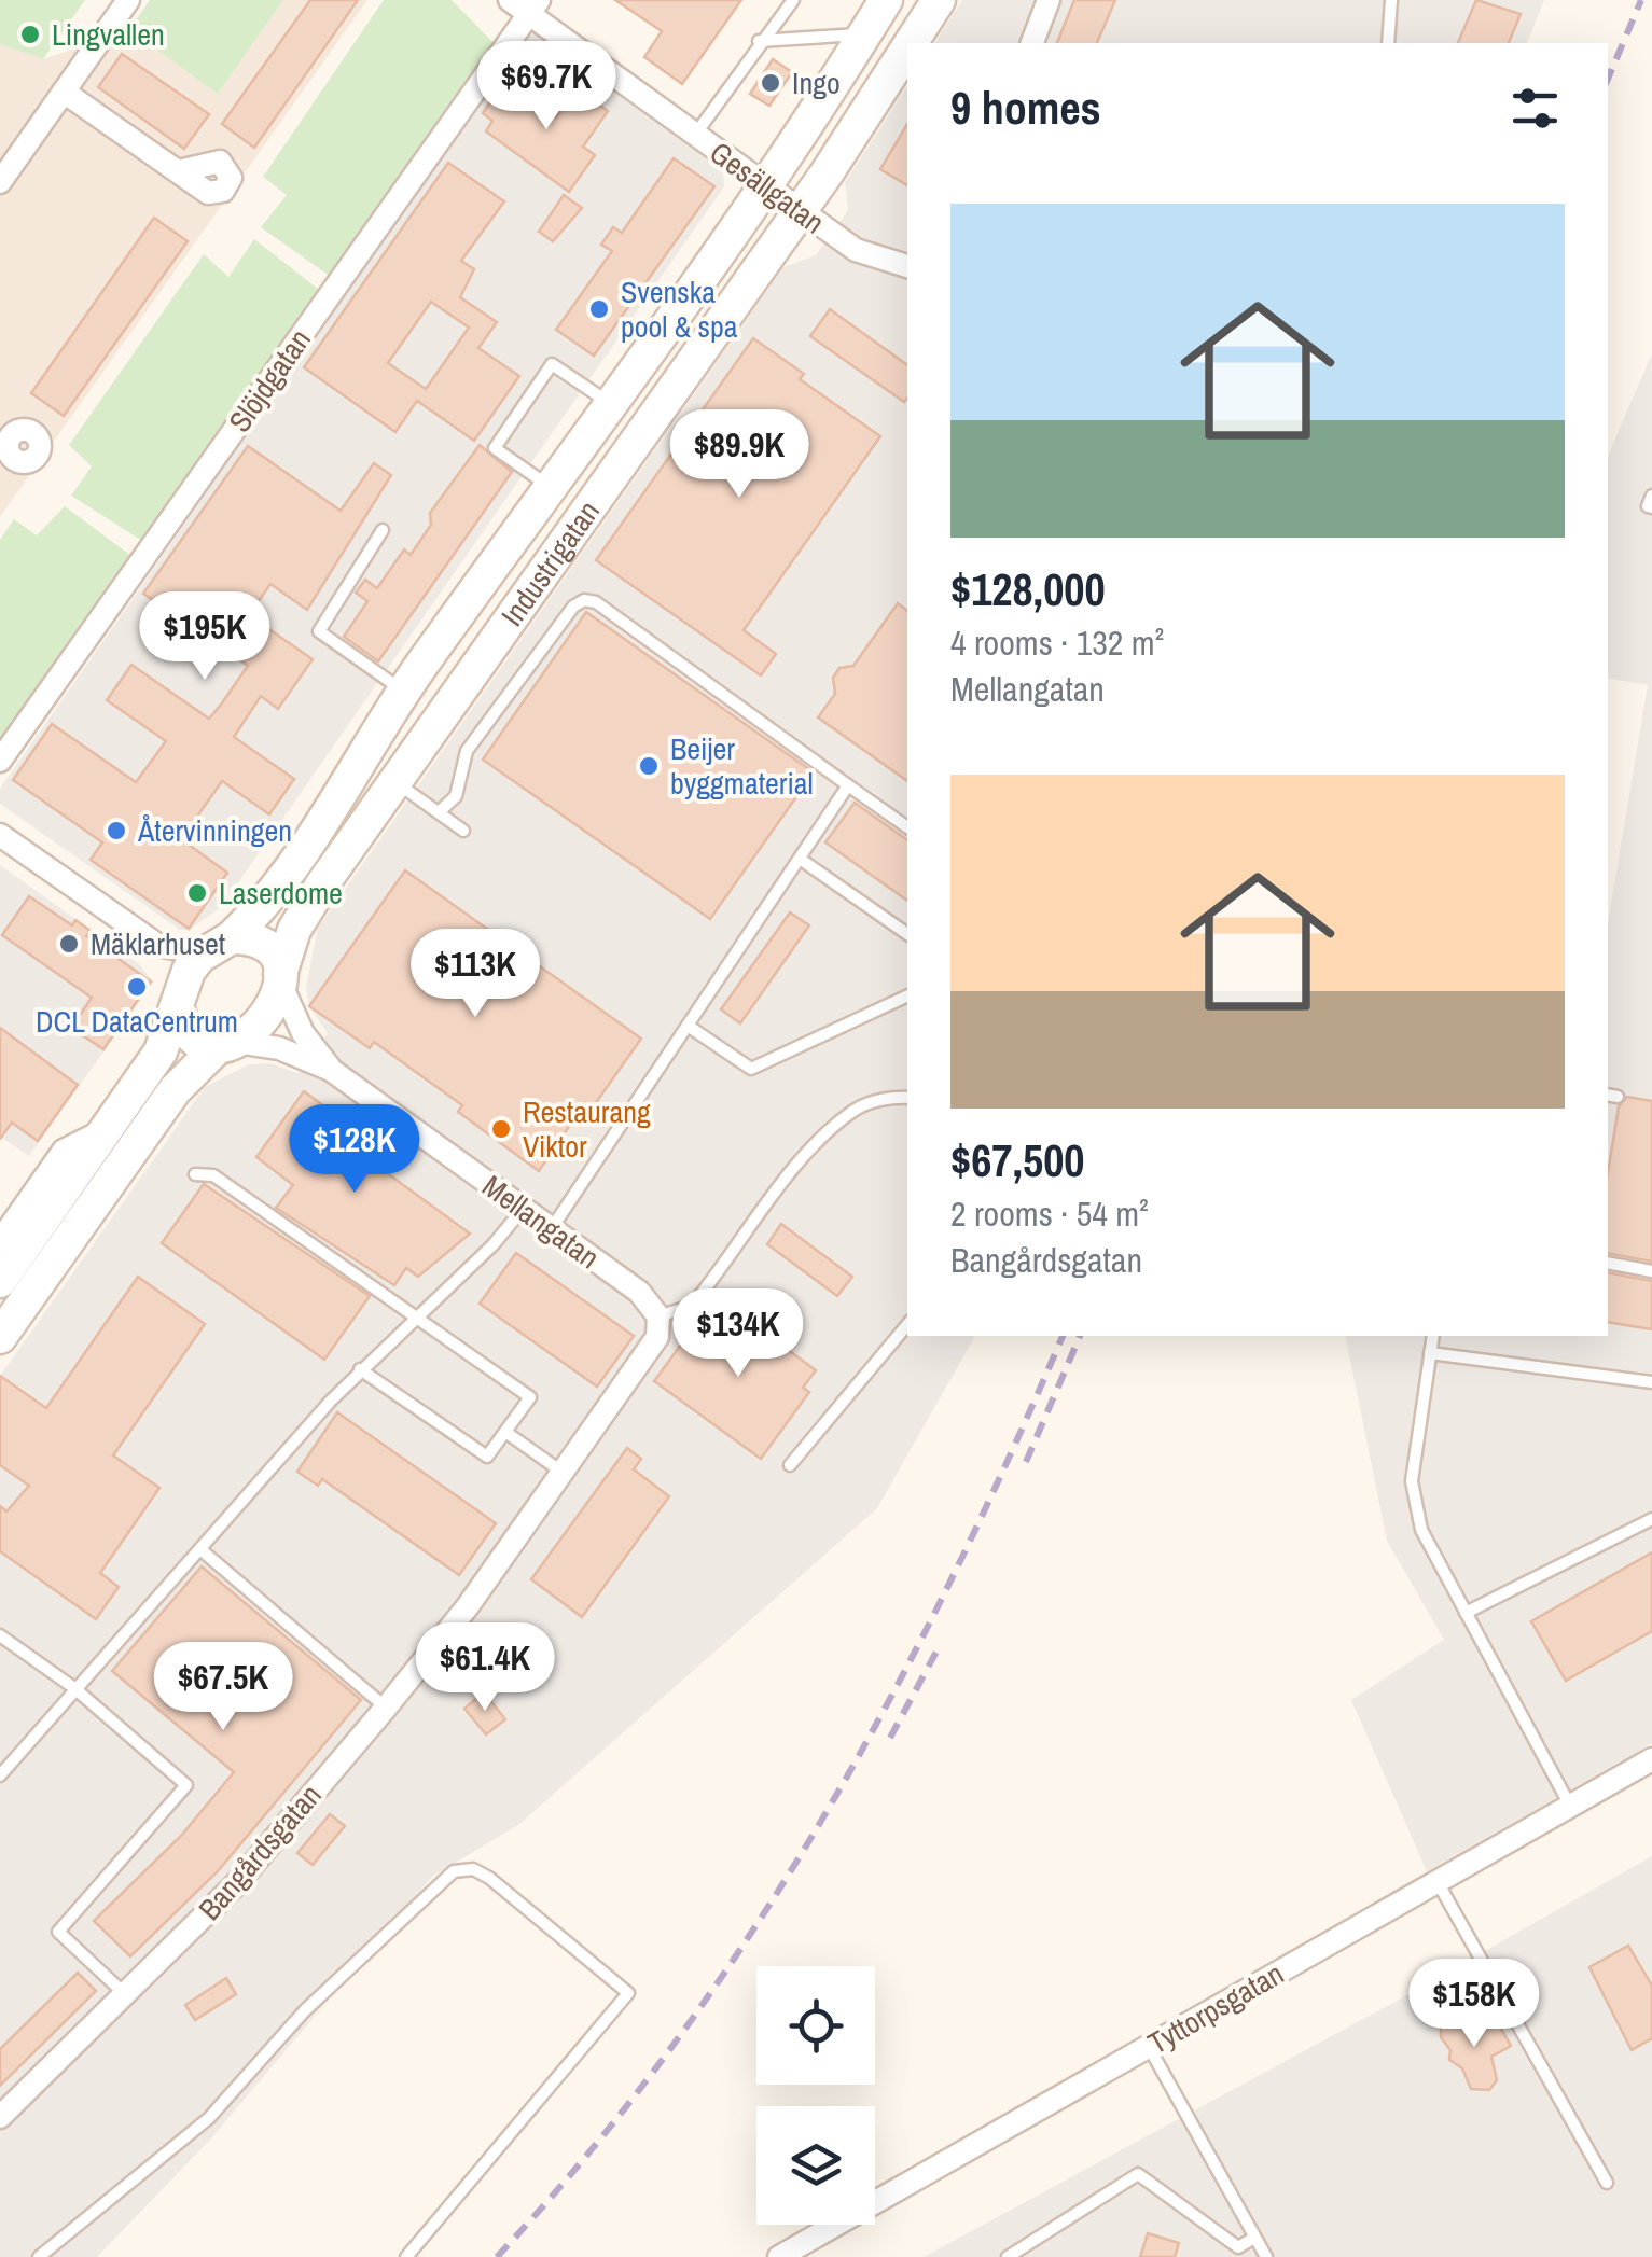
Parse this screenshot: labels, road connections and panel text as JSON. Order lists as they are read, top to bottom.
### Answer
{
  "streets": {
    "main road": ["Industrigatan"],
    "street": [
      "Gesällgatan",
      "Slöjdgatan",
      "Mellangatan",
      "Bangårdsgatan",
      "Tyttorpsgatan"
    ]
  },
  "crossings": [
    ["Gesällgatan", "Slöjdgatan"],
    ["Gesällgatan", "Industrigatan"],
    ["Industrigatan", "Mellangatan"],
    ["Mellangatan", "Bangårdsgatan"]
  ],
  "places": [
    "Lingvallen",
    "Ingo",
    "Svenska pool & spa",
    "Beijer byggmaterial",
    "Återvinningen",
    "Laserdome",
    "Mäklarhuset",
    "DCL DataCentrum",
    "Restaurang Viktor"
  ],
  "page": {
    "price": [
      "$69.7K",
      "$89.9K",
      "$195K",
      "$113K",
      "$128K",
      "$134K",
      "$61.4K",
      "$67.5K",
      "$158K"
    ],
    "heading": "9 homes",
    "list": [
      {
        "name": "$128,000",
        "note": "4 rooms · 132 m² · Mellangatan"
      },
      {
        "name": "$67,500",
        "note": "2 rooms · 54 m² · Bangårdsgatan"
      }
    ]
  }
}
